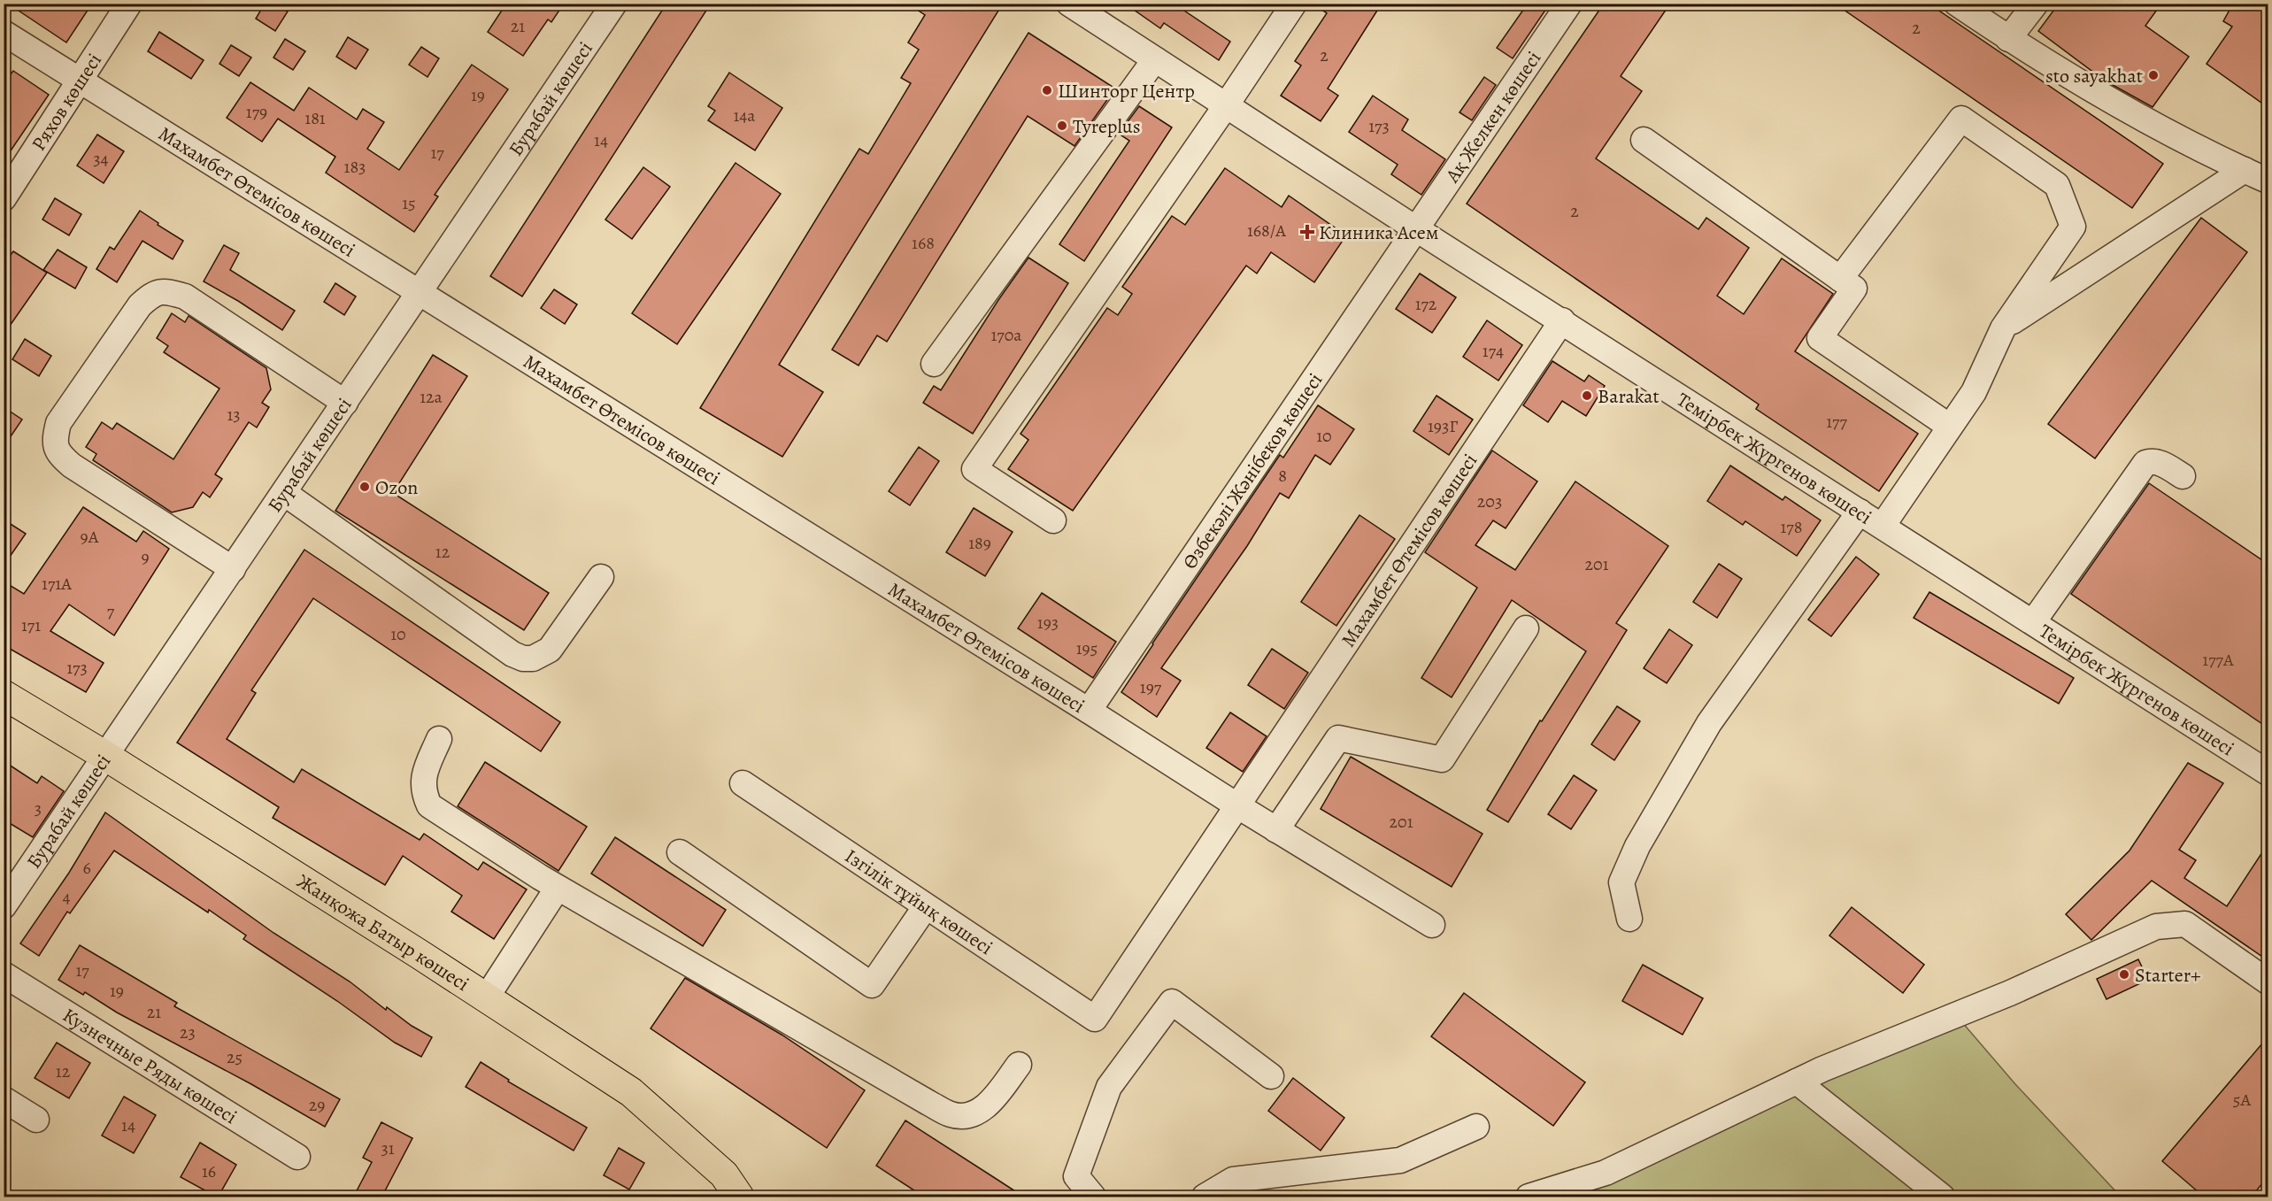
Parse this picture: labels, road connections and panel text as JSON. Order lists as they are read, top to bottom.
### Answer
{
  "streets": {
    "main road": ["Жанқожа Батыр көшесі"],
    "street": [
      "Бурабай көшесі",
      "Ряхов көшесі",
      "Ақ Желкен көшесі",
      "Махамбет Өтемісов көшесі",
      "Темірбек Жүргенов көшесі",
      "Өзбекәлі Жәнібеков көшесі",
      "Ізгілік тұйық көшесі",
      "Кузнечные Ряды көшесі"
    ]
  },
  "crossings": [
    ["Бурабай көшесі", "Махамбет Өтемісов көшесі"],
    ["Бурабай көшесі", "Жанқожа Батыр көшесі"],
    ["Ряхов көшесі", "Махамбет Өтемісов көшесі"],
    ["Ақ Желкен көшесі", "Темірбек Жүргенов көшесі"],
    ["Ақ Желкен көшесі", "Өзбекәлі Жәнібеков көшесі"],
    ["Махамбет Өтемісов көшесі", "Темірбек Жүргенов көшесі"],
    ["Махамбет Өтемісов көшесі", "Өзбекәлі Жәнібеков көшесі"],
    ["Махамбет Өтемісов көшесі", "Ізгілік тұйық көшесі"],
    ["Темірбек Жүргенов көшесі", "Өзбекәлі Жәнібеков көшесі"]
  ],
  "places": {
    "other": [
      "sto sayakhat",
      "Шинторг Центр",
      "Tyreplus",
      "Barakat",
      "Ozon",
      "Starter+"
    ],
    "health": ["Клиника Асем"]
  },
  "house_numbers": [
    "21",
    "2",
    "2",
    "19",
    "179",
    "14а",
    "181",
    "173",
    "14",
    "17",
    "34",
    "183",
    "15",
    "2",
    "168/А",
    "168",
    "172",
    "170а",
    "174",
    "12а",
    "13",
    "177",
    "193Г",
    "10",
    "8",
    "203",
    "178",
    "9А",
    "189",
    "12",
    "9",
    "201",
    "171А",
    "7",
    "193",
    "171",
    "10",
    "195",
    "177А",
    "173",
    "197",
    "3",
    "201",
    "6",
    "4",
    "17",
    "19",
    "21",
    "23",
    "25",
    "12",
    "5А",
    "29",
    "14",
    "31",
    "16"
  ]
}
